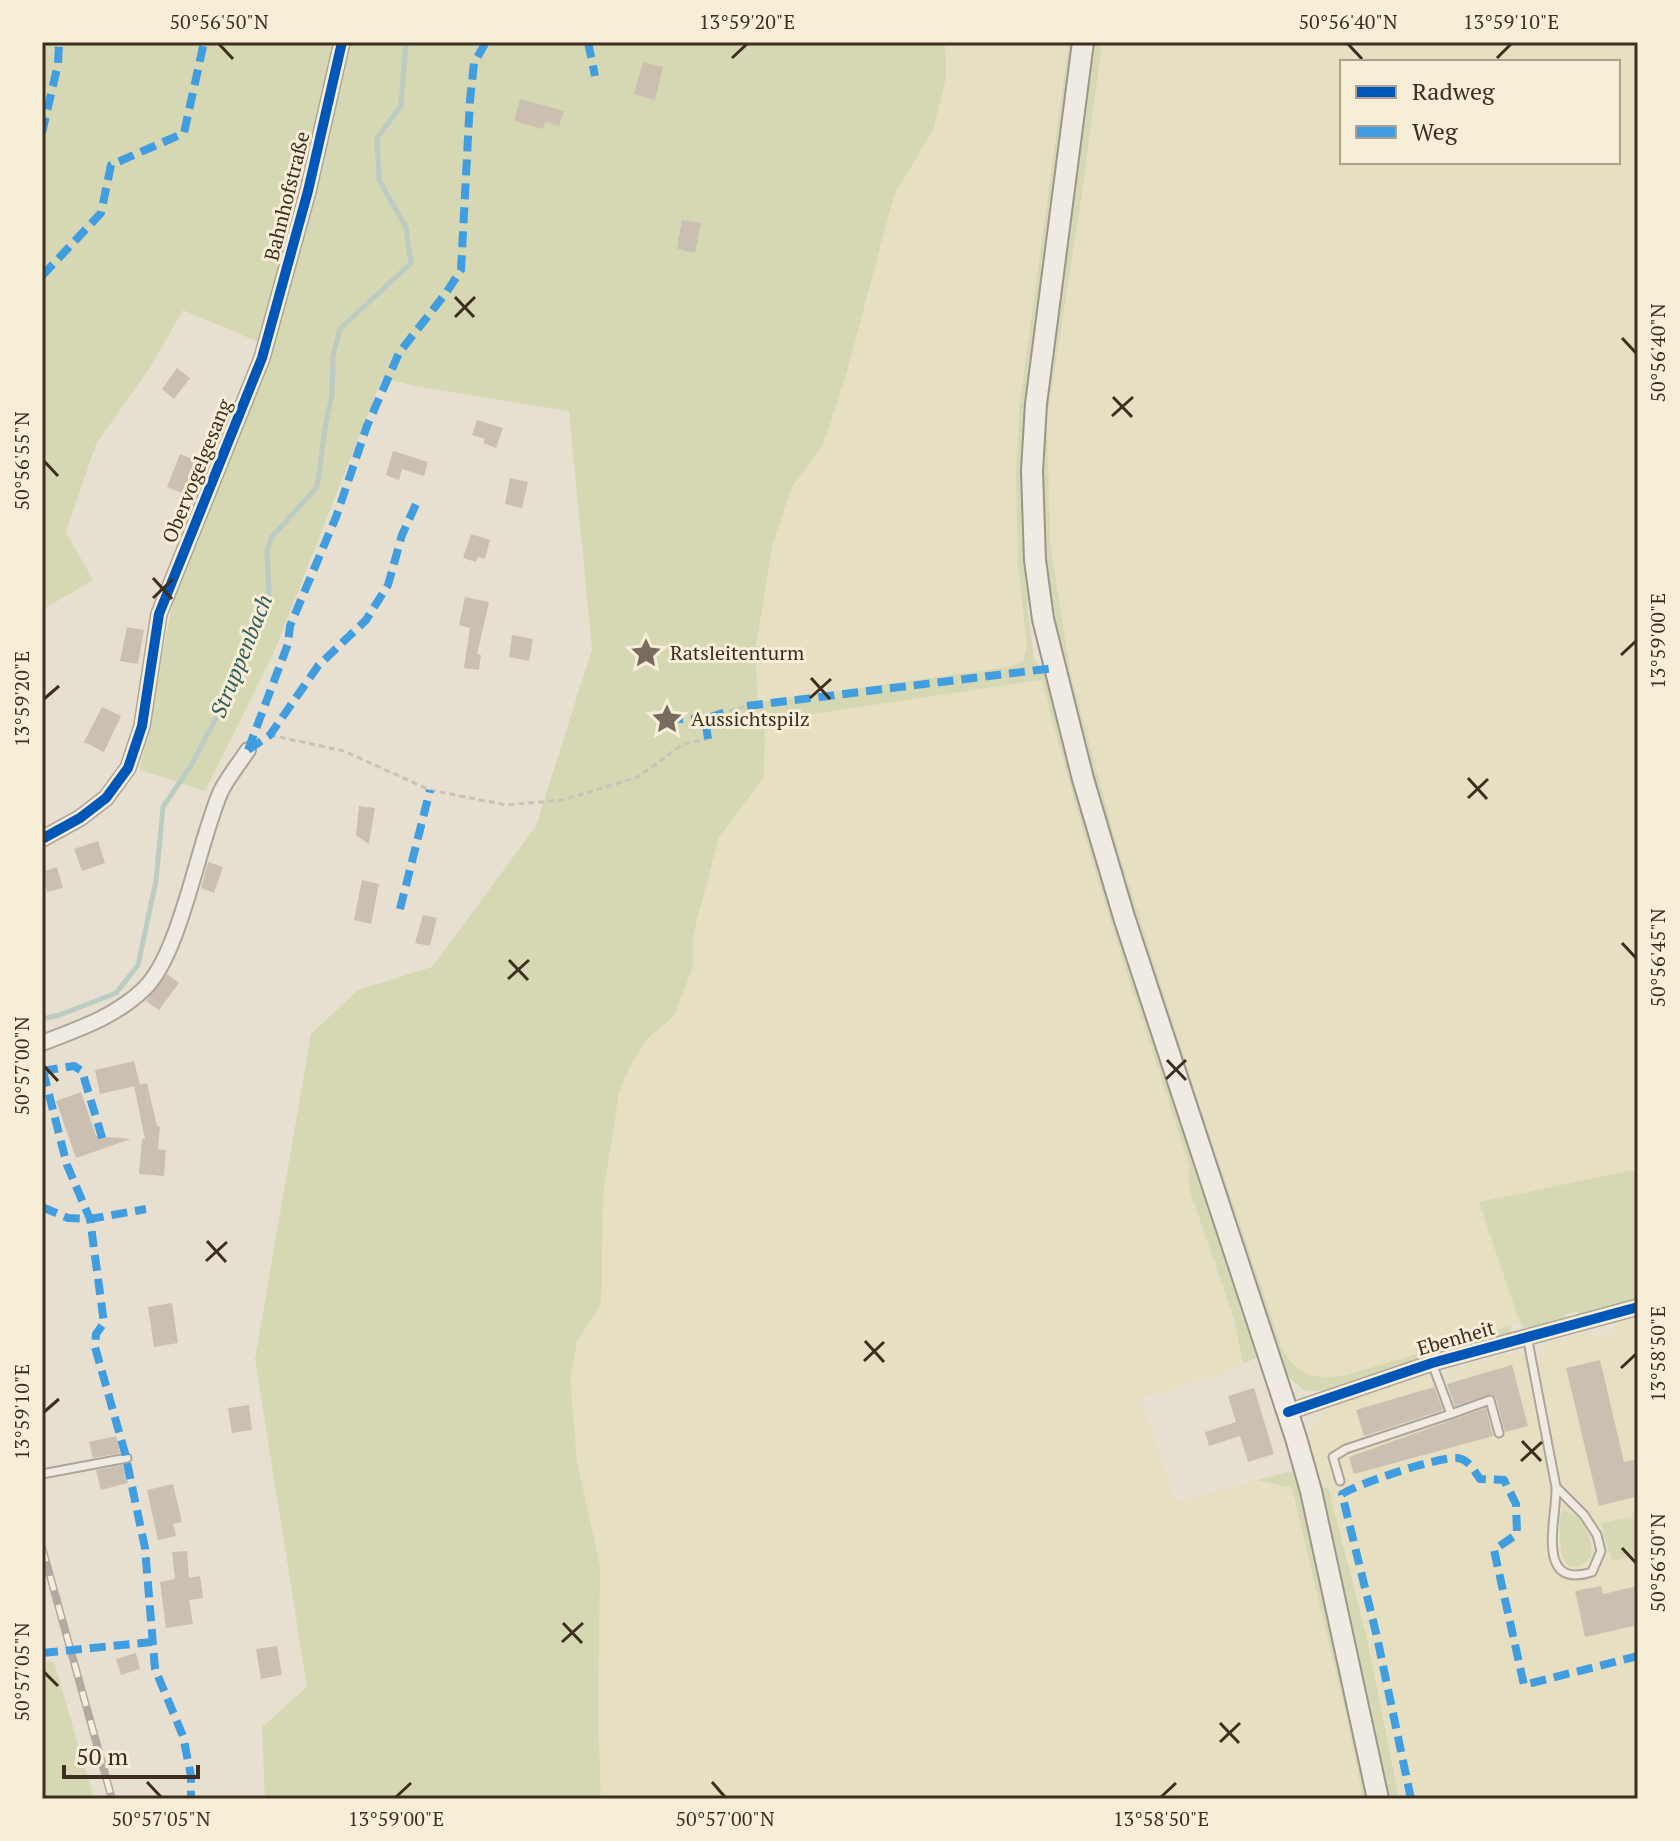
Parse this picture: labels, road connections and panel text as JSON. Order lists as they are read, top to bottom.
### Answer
{
  "streets": {
    "street": ["Bahnhofstraße", "Obervogelgesang", "Ebenheit"]
  },
  "crossings": [
    ["Bahnhofstraße", "Obervogelgesang"]
  ],
  "water": ["Struppenbach"],
  "places": {
    "place": ["Ratsleitenturm", "Aussichtspilz"]
  },
  "legend": ["Radweg", "Weg"],
  "scale_bar": "50 m",
  "coordinates": [
    "50°56'50\"N",
    "13°59'20\"E",
    "50°56'40\"N",
    "13°59'10\"E",
    "50°56'55\"N",
    "13°59'00\"E",
    "50°56'45\"N",
    "50°57'00\"N",
    "13°58'50\"E",
    "50°57'05\"N"
  ]
}
